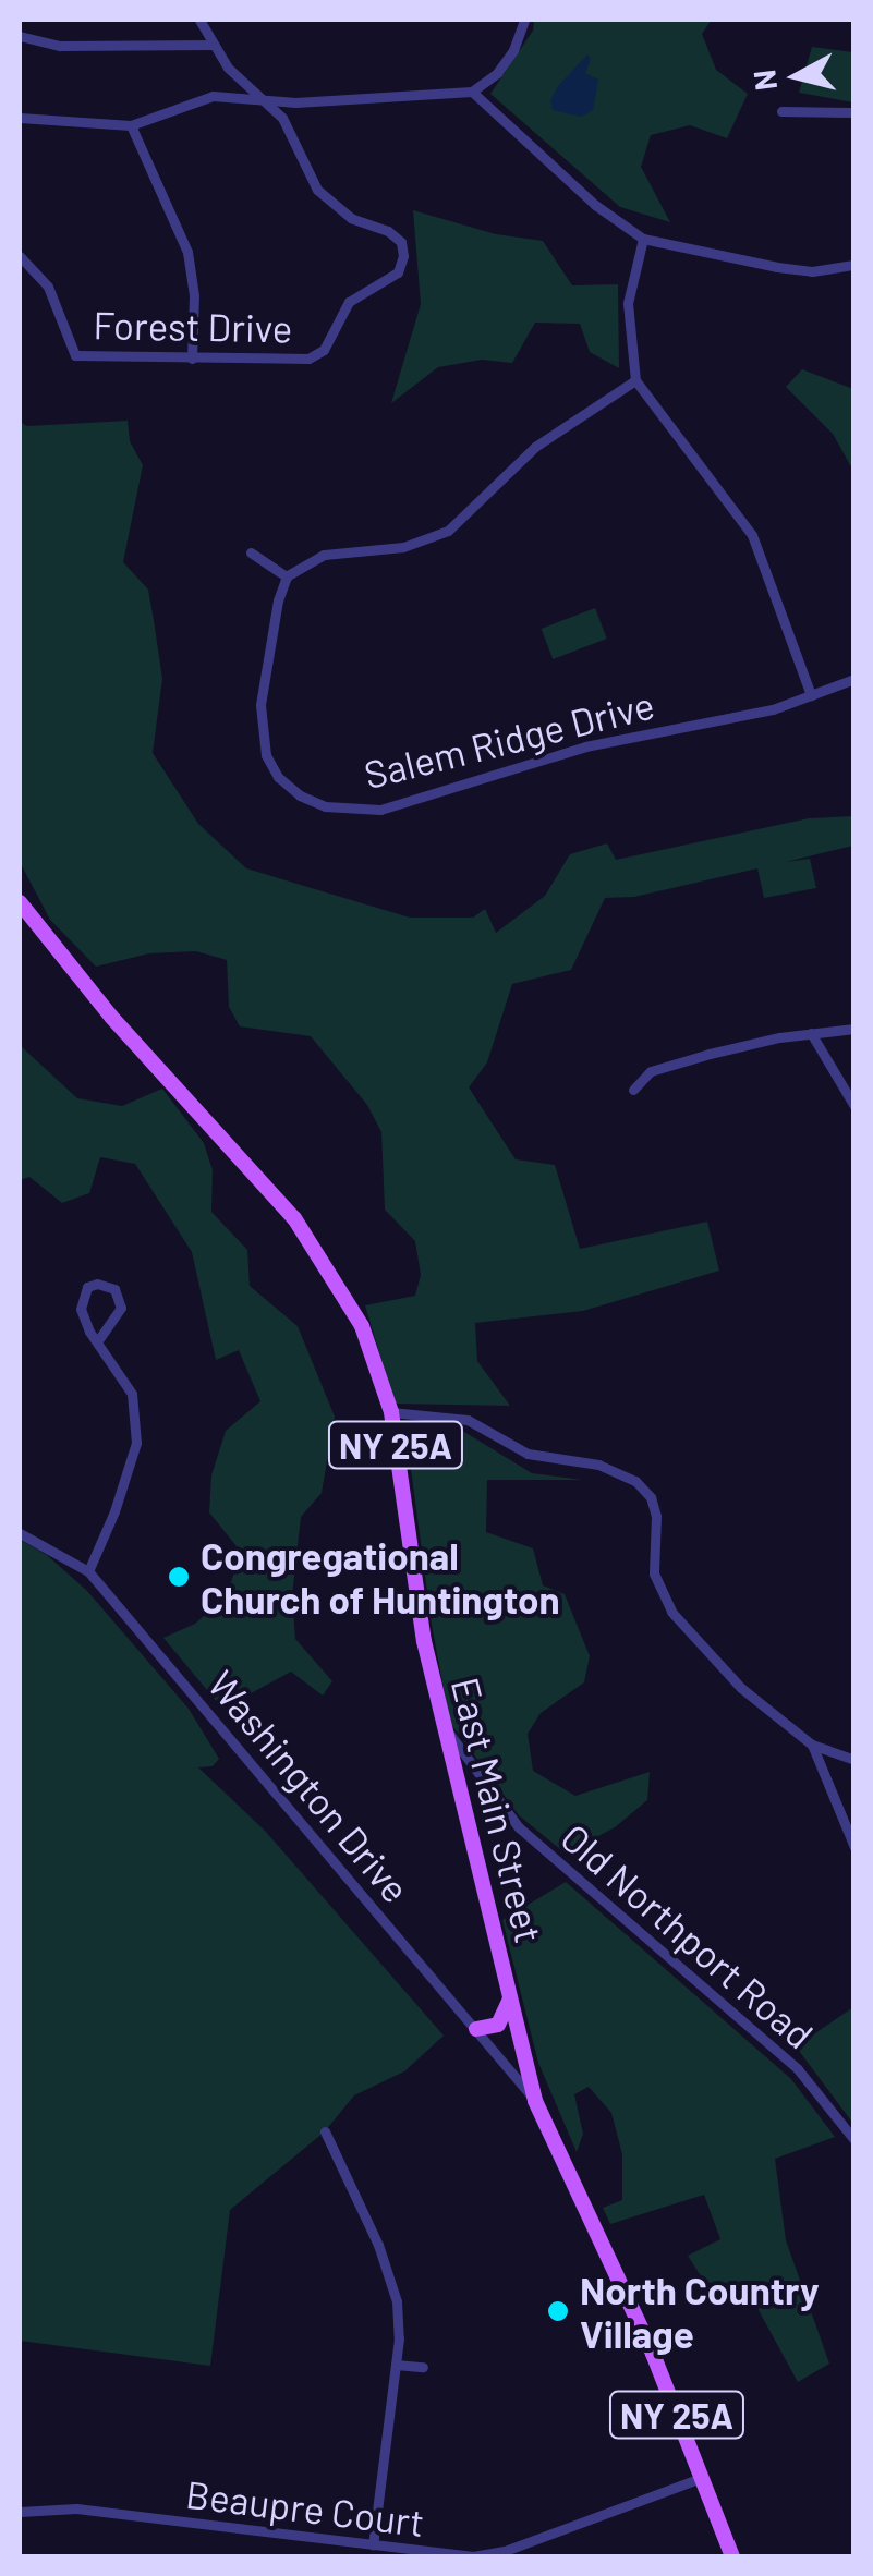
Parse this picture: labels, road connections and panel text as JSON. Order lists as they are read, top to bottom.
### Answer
{
  "streets": {
    "main road": ["NY 25A", "East Main Street"],
    "street": [
      "Forest Drive",
      "Salem Ridge Drive",
      "Washington Drive",
      "Old Northport Road",
      "Beaupre Court"
    ]
  },
  "crossings": [
    ["Washington Drive", "East Main Street"],
    ["East Main Street", "Old Northport Road"],
    ["East Main Street", "Beaupre Court"]
  ],
  "places": ["Congregational Church of Huntington", "North Country Village"],
  "north": "left"
}
